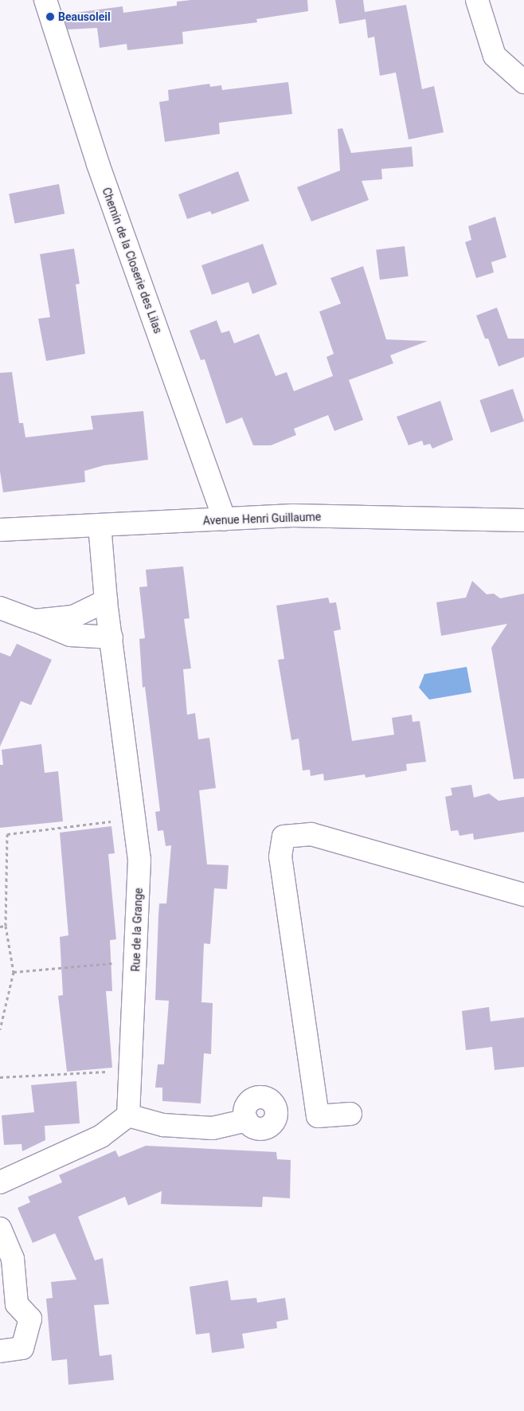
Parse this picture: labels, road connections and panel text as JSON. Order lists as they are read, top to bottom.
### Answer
{
  "streets": {
    "street": ["Chemin de la Closerie des Lilas", "Avenue Henri Guillaume", "Rue de la Grange"]
  },
  "crossings": [
    ["Chemin de la Closerie des Lilas", "Avenue Henri Guillaume"],
    ["Avenue Henri Guillaume", "Rue de la Grange"]
  ],
  "places": ["Beausoleil"]
}
